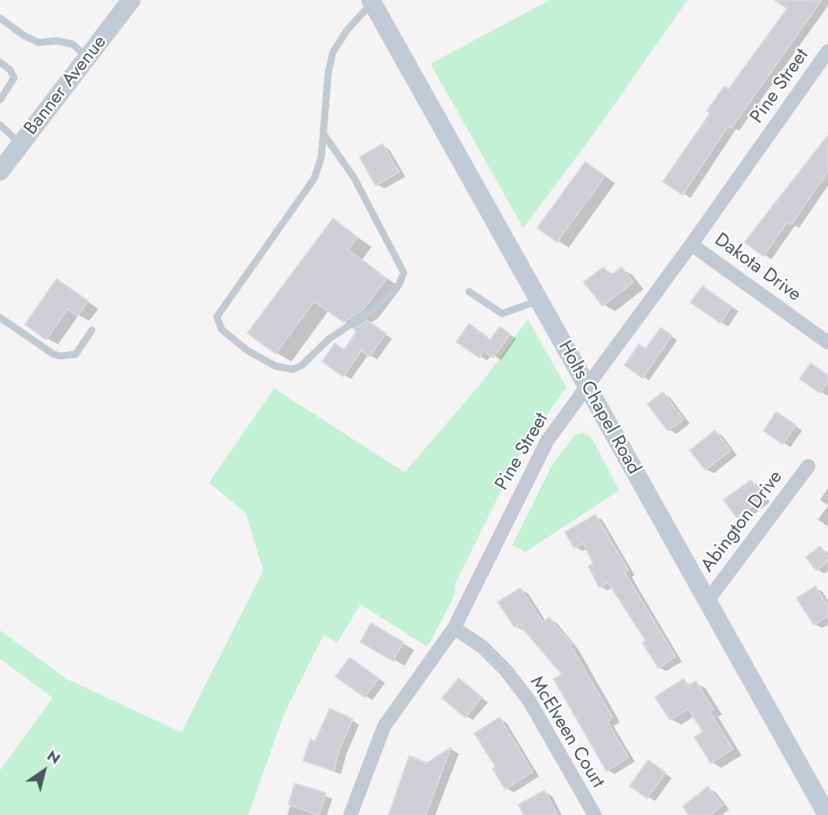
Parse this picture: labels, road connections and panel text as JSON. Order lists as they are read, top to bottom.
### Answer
{
  "streets": {
    "street": [
      "Banner Avenue",
      "Pine Street",
      "Dakota Drive",
      "Holts Chapel Road",
      "Abington Drive",
      "McElveen Court"
    ]
  },
  "crossings": [
    ["Pine Street", "Dakota Drive"],
    ["Pine Street", "Holts Chapel Road"],
    ["Pine Street", "McElveen Court"],
    ["Holts Chapel Road", "Abington Drive"]
  ],
  "north": "top right"
}
